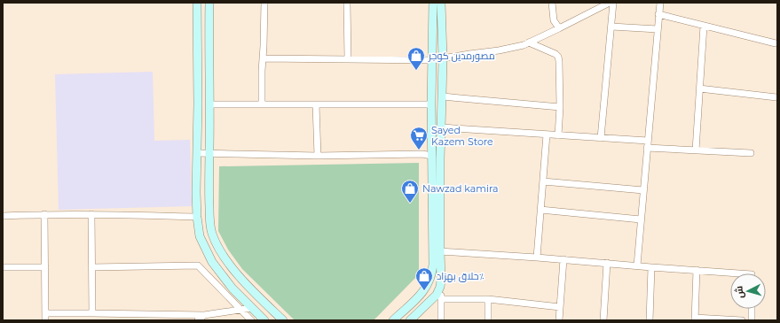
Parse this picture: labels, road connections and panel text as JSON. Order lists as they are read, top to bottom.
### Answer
{
  "places": {
    "shop": ["مصورمدین كوجر", "Nawzad kamira", "حلاق بهزاد٪"],
    "supermarket": ["Sayed Kazem Store"]
  },
  "north": "left"
}
